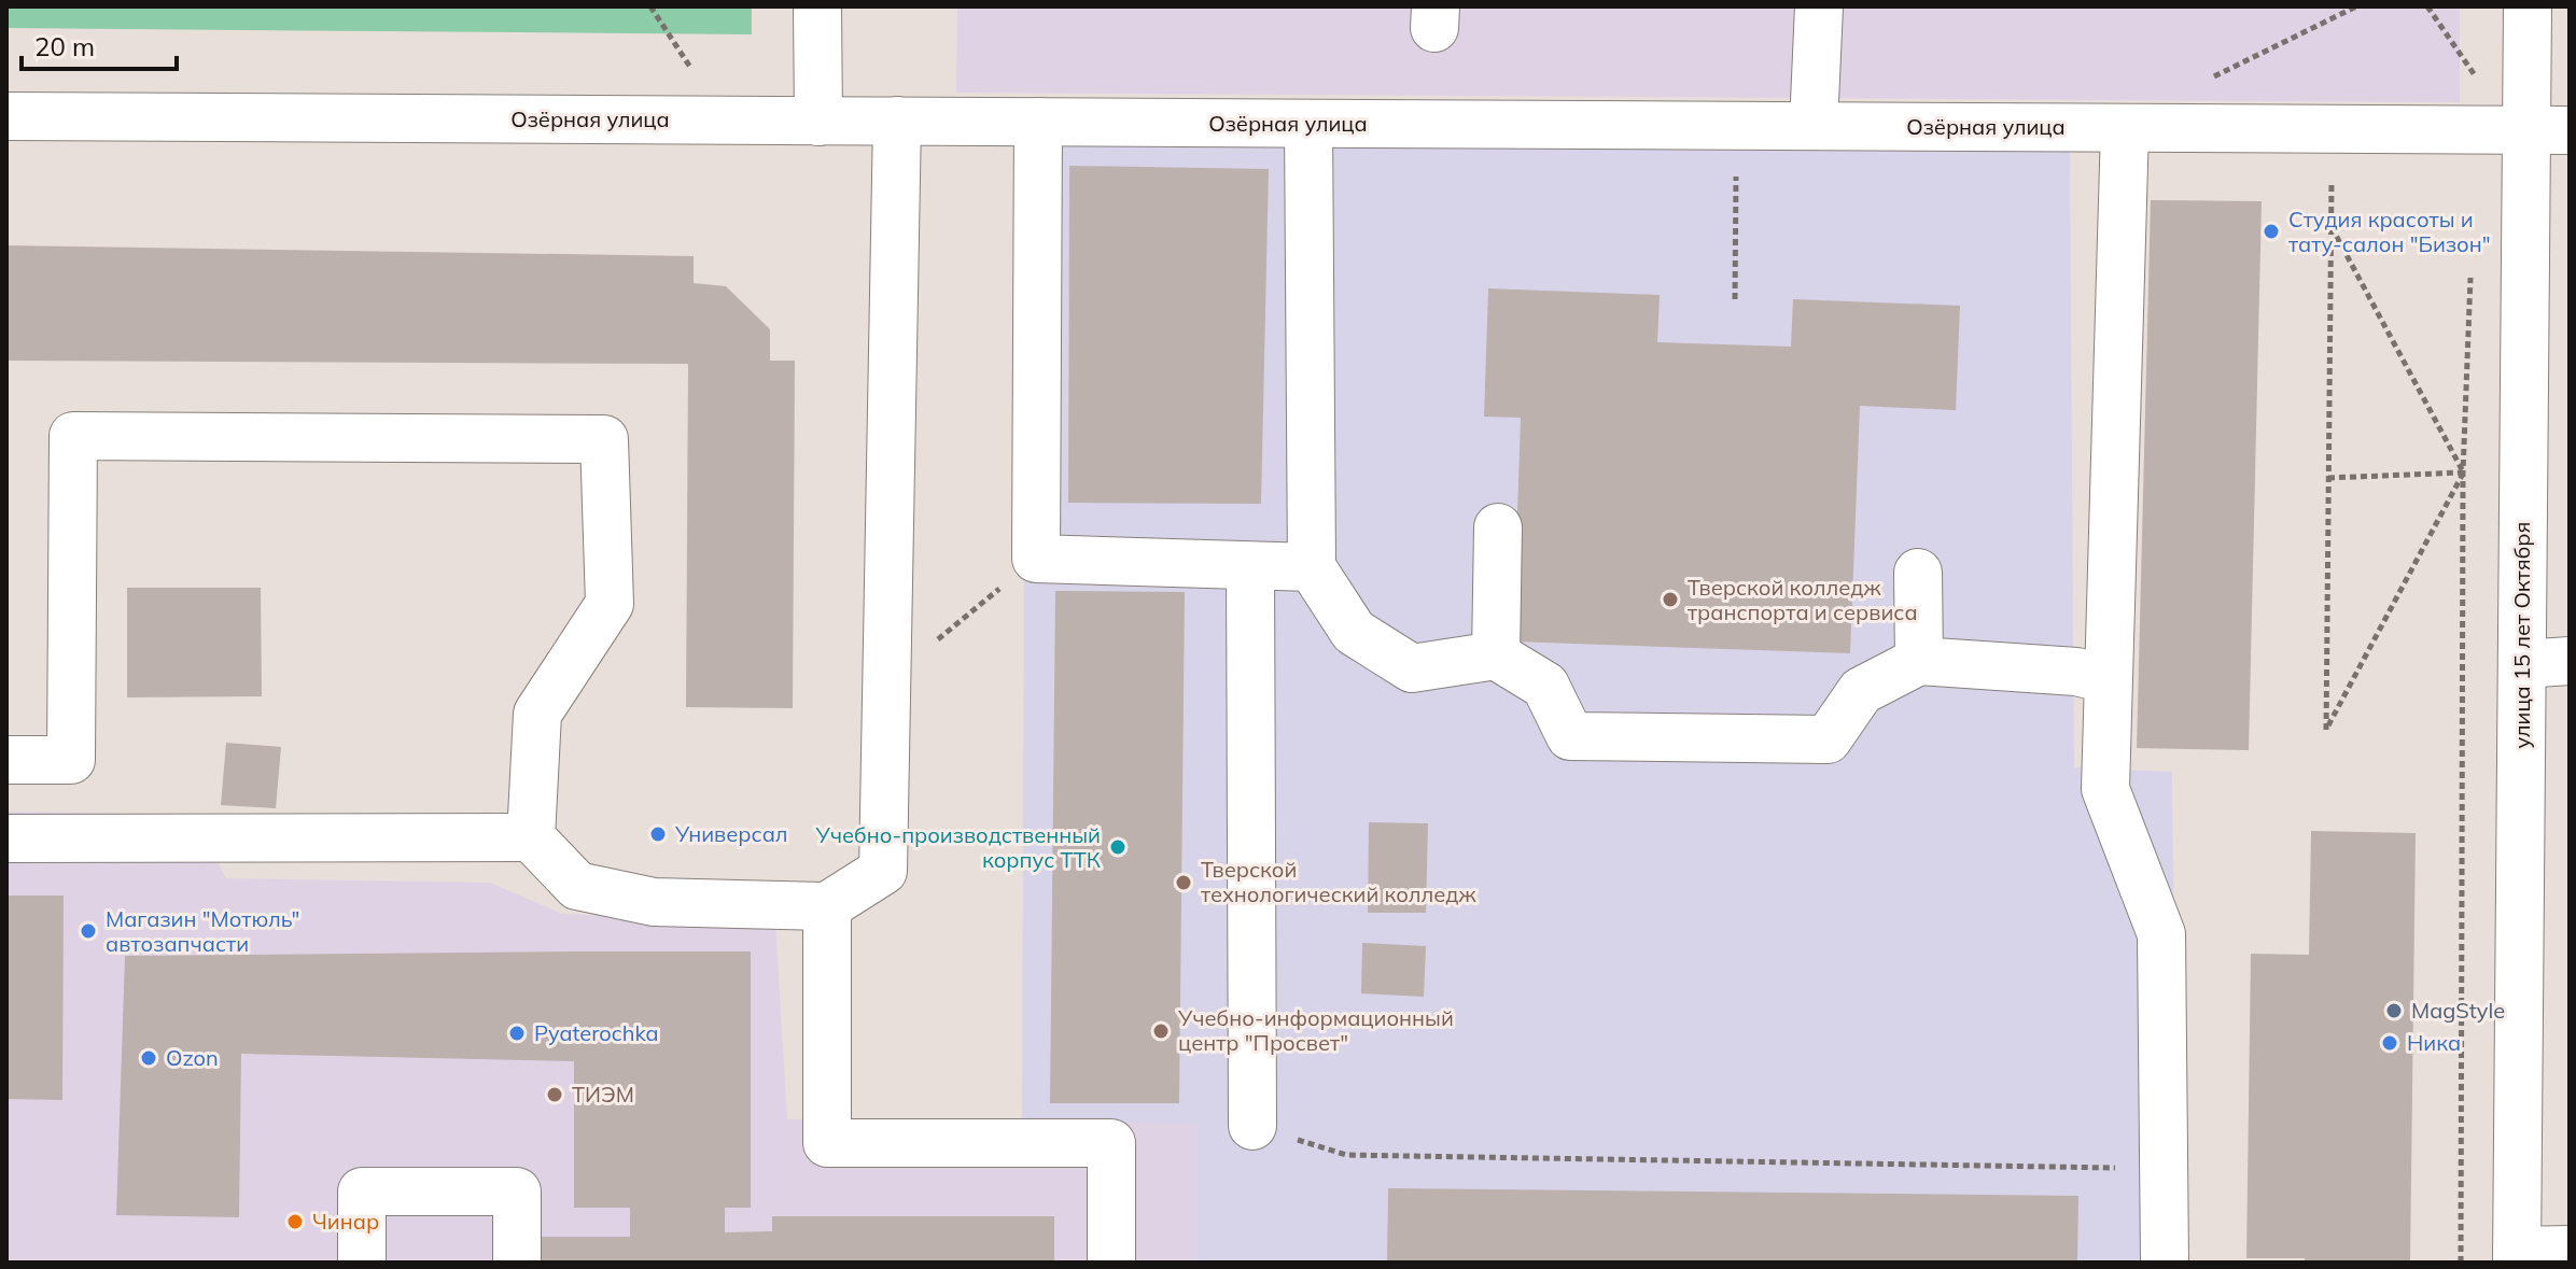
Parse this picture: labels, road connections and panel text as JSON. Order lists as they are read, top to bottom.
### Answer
{
  "streets": {
    "street": ["Озёрная улица", "улица 15 лет Октября"]
  },
  "crossings": [
    ["Озёрная улица", "улица 15 лет Октября"]
  ],
  "places": [
    "Студия красоты и тату-салон \"Бизон\"",
    "Тверской колледж транспорта и сервиса",
    "Универсал",
    "Учебно-производственный корпус ТТК",
    "Тверской технологический колледж",
    "Магазин \"Мотюль\" автозапчасти",
    "MagStyle",
    "Учебно-информационный центр \"Просвет\"",
    "Pyaterochka",
    "Ника",
    "Ozon",
    "ТИЭМ",
    "Чинар"
  ],
  "scale_bar": "20 m"
}
